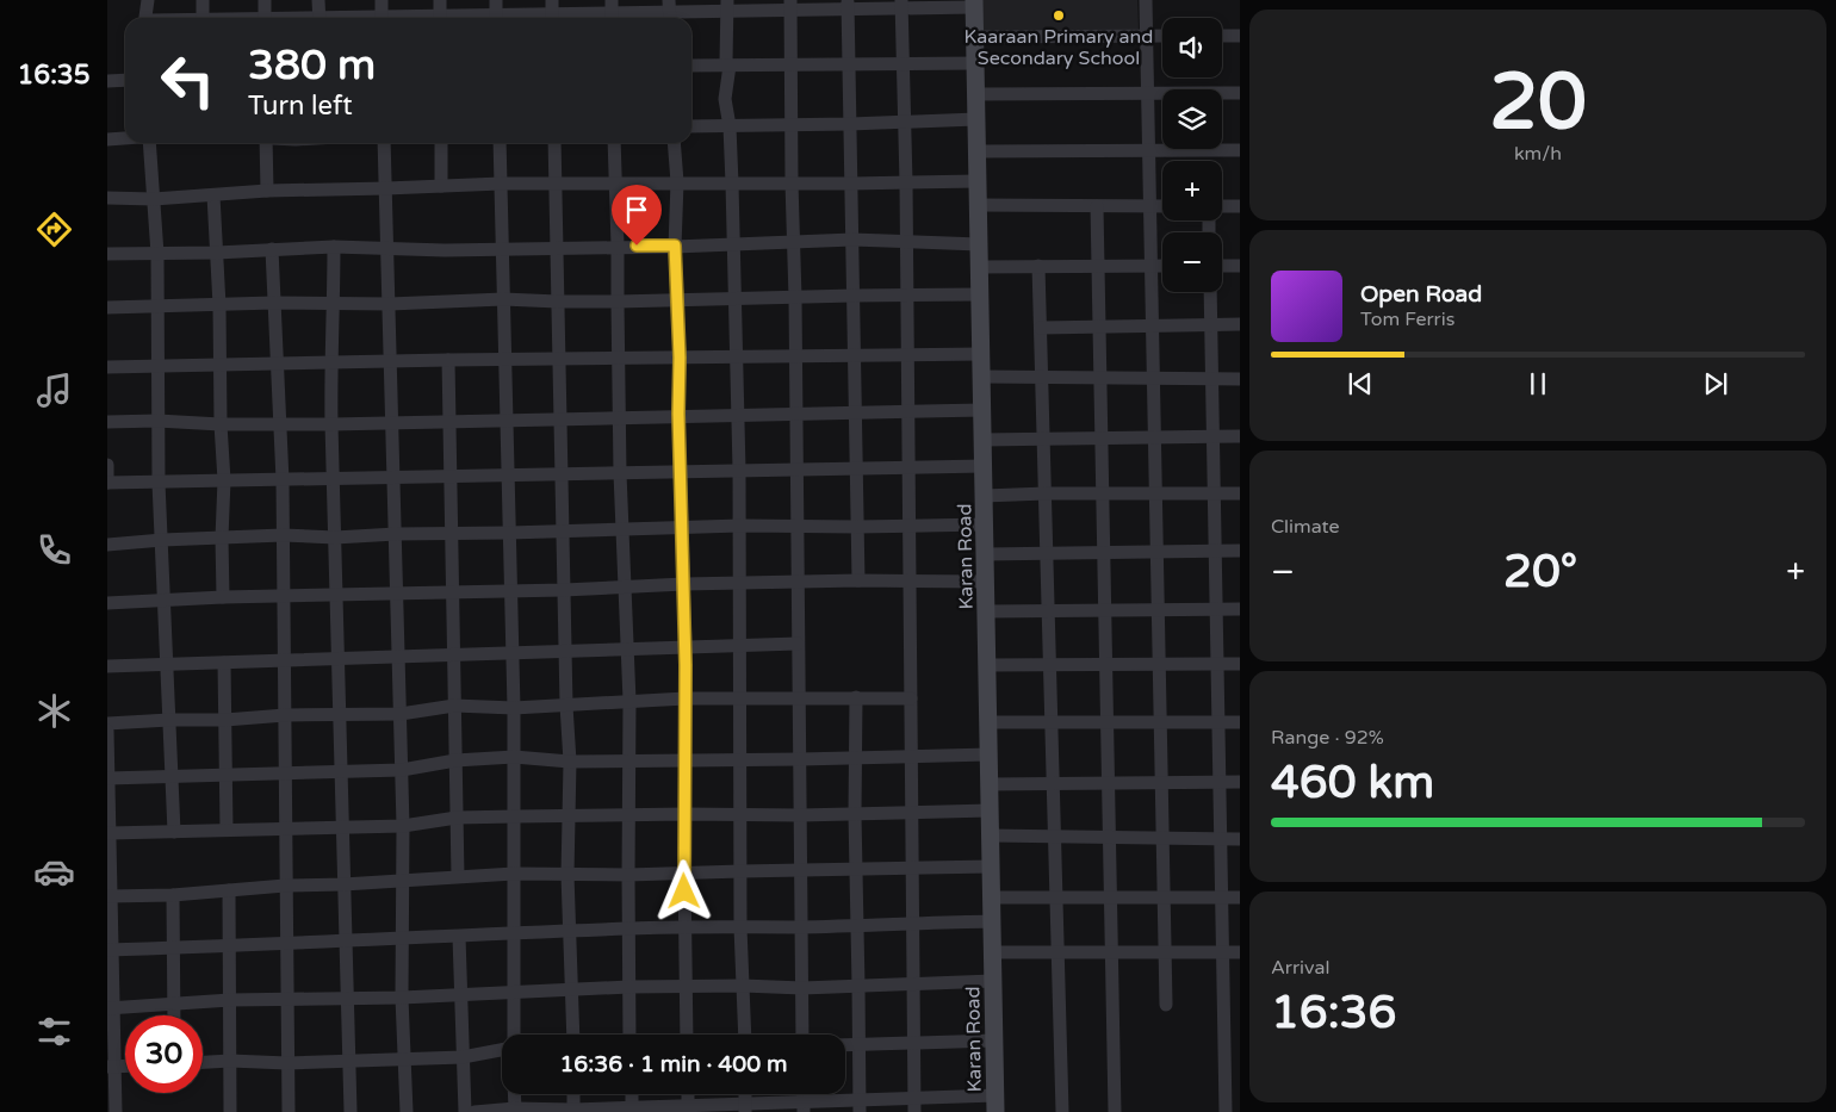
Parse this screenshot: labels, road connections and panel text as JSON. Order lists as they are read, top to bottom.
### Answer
{
  "streets": {
    "street": ["Karan Road"]
  },
  "places": ["Kaaraan Primary and Secondary School"],
  "page": {
    "tabs": "16:35",
    "tile": [
      ["20", "km/h"],
      "Climate",
      ["Range · 92%", "460 km"],
      ["Arrival", "16:36"]
    ],
    "map_buttons": ["+", "−"],
    "turn": ["380 m", "Turn left"],
    "song": ["Open Road", "Tom Ferris"],
    "heat": ["−", "20°", "+"],
    "limit": "30",
    "trip": "16:36 · 1 min · 400 m"
  }
}
